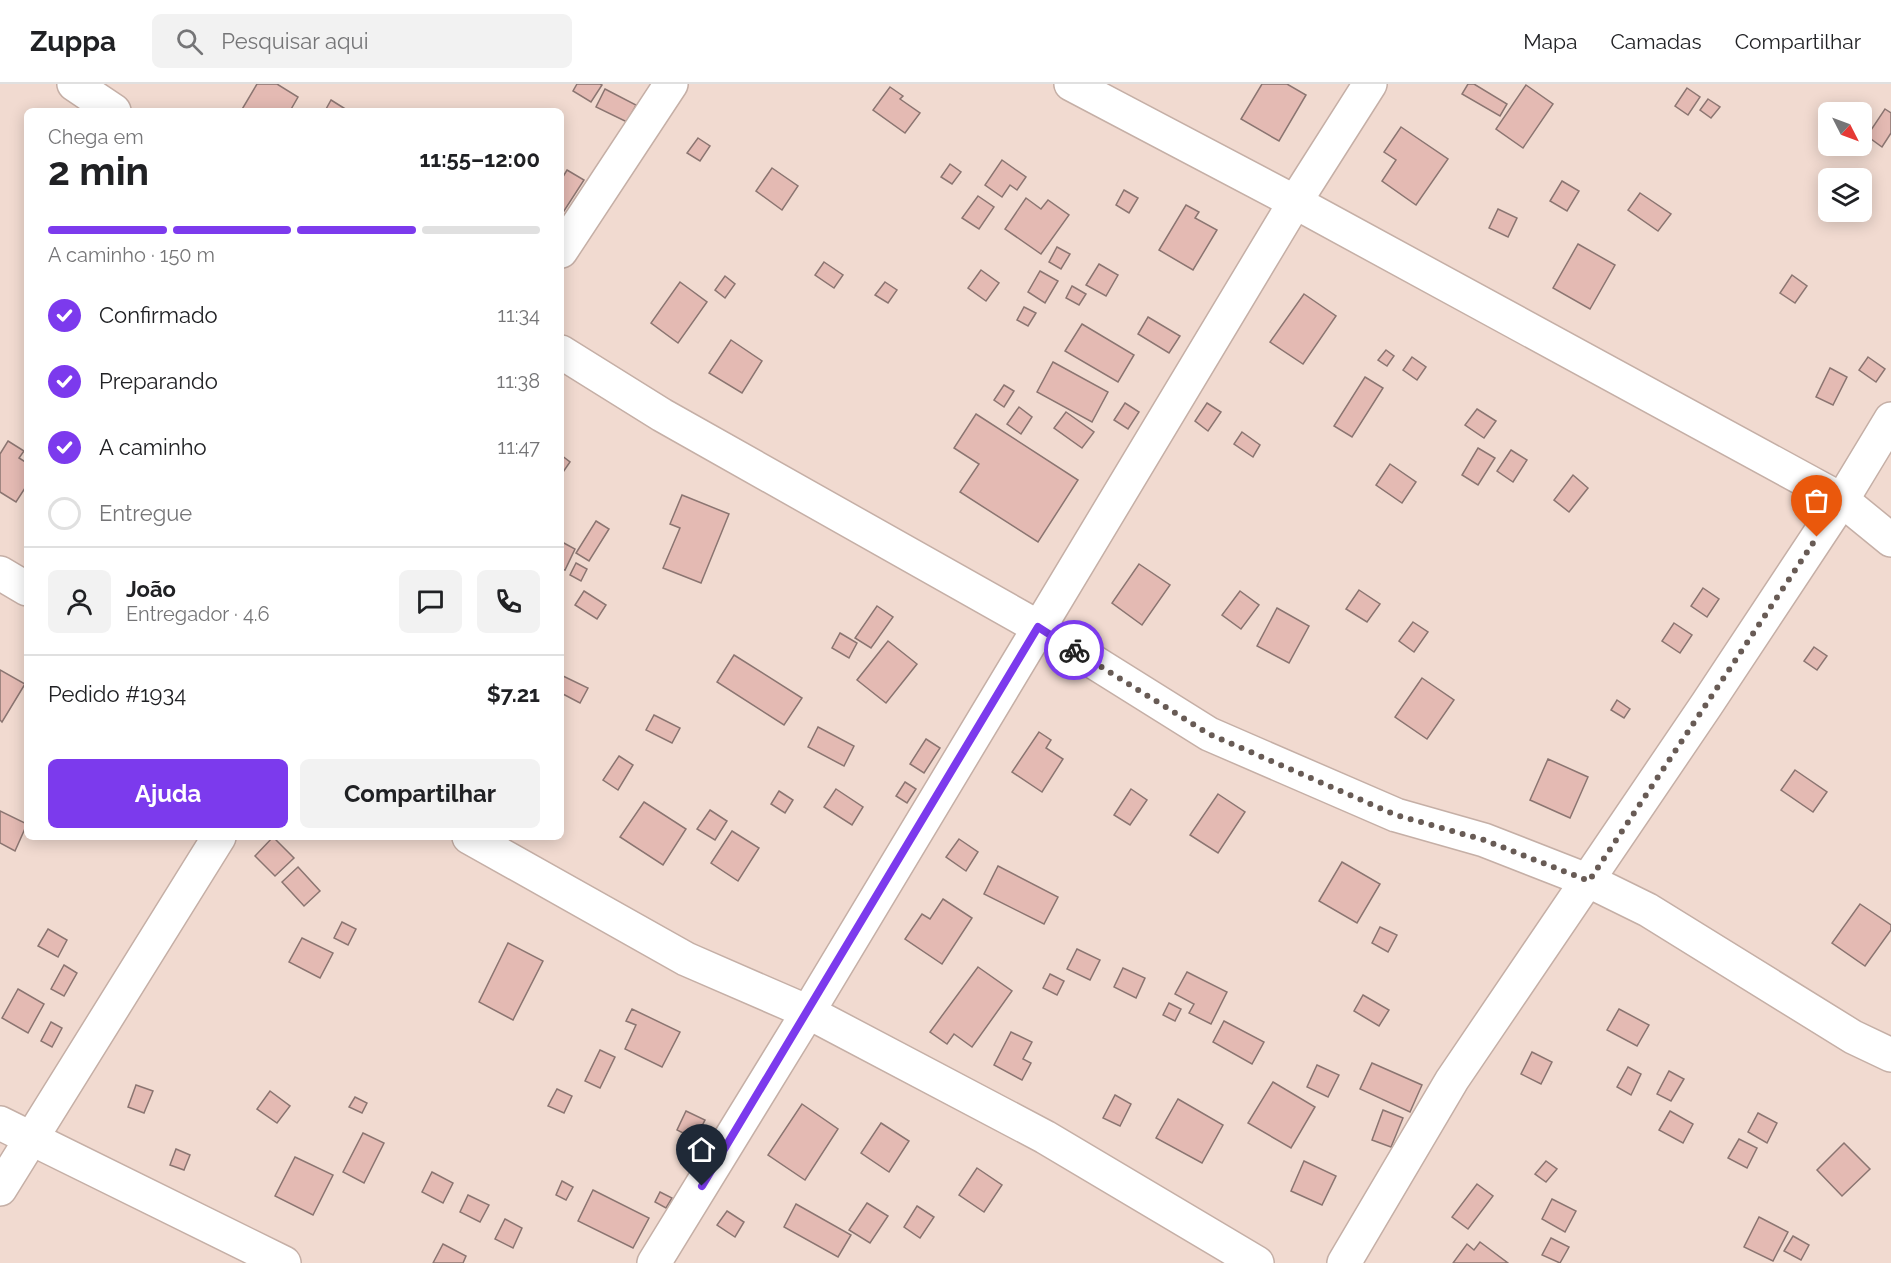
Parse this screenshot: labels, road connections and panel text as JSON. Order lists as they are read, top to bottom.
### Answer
{
  "north": "bottom right",
  "page": {
    "header": "Zuppa",
    "search": "Pesquisar aqui",
    "nav": ["Mapa", "Camadas", "Compartilhar"],
    "heading": ["2 min", "Chega em", "11:55–12:00"],
    "panel": [
      "João",
      "Entregador · 4.6",
      "Pedido #1934",
      "$7.21"
    ],
    "bar": "A caminho · 150 m",
    "list": [
      ["Confirmado", "11:34"],
      ["Preparando", "11:38"],
      ["A caminho", "11:47"],
      "Entregue"
    ],
    "buttons": ["Ajuda", "Compartilhar"]
  }
}
